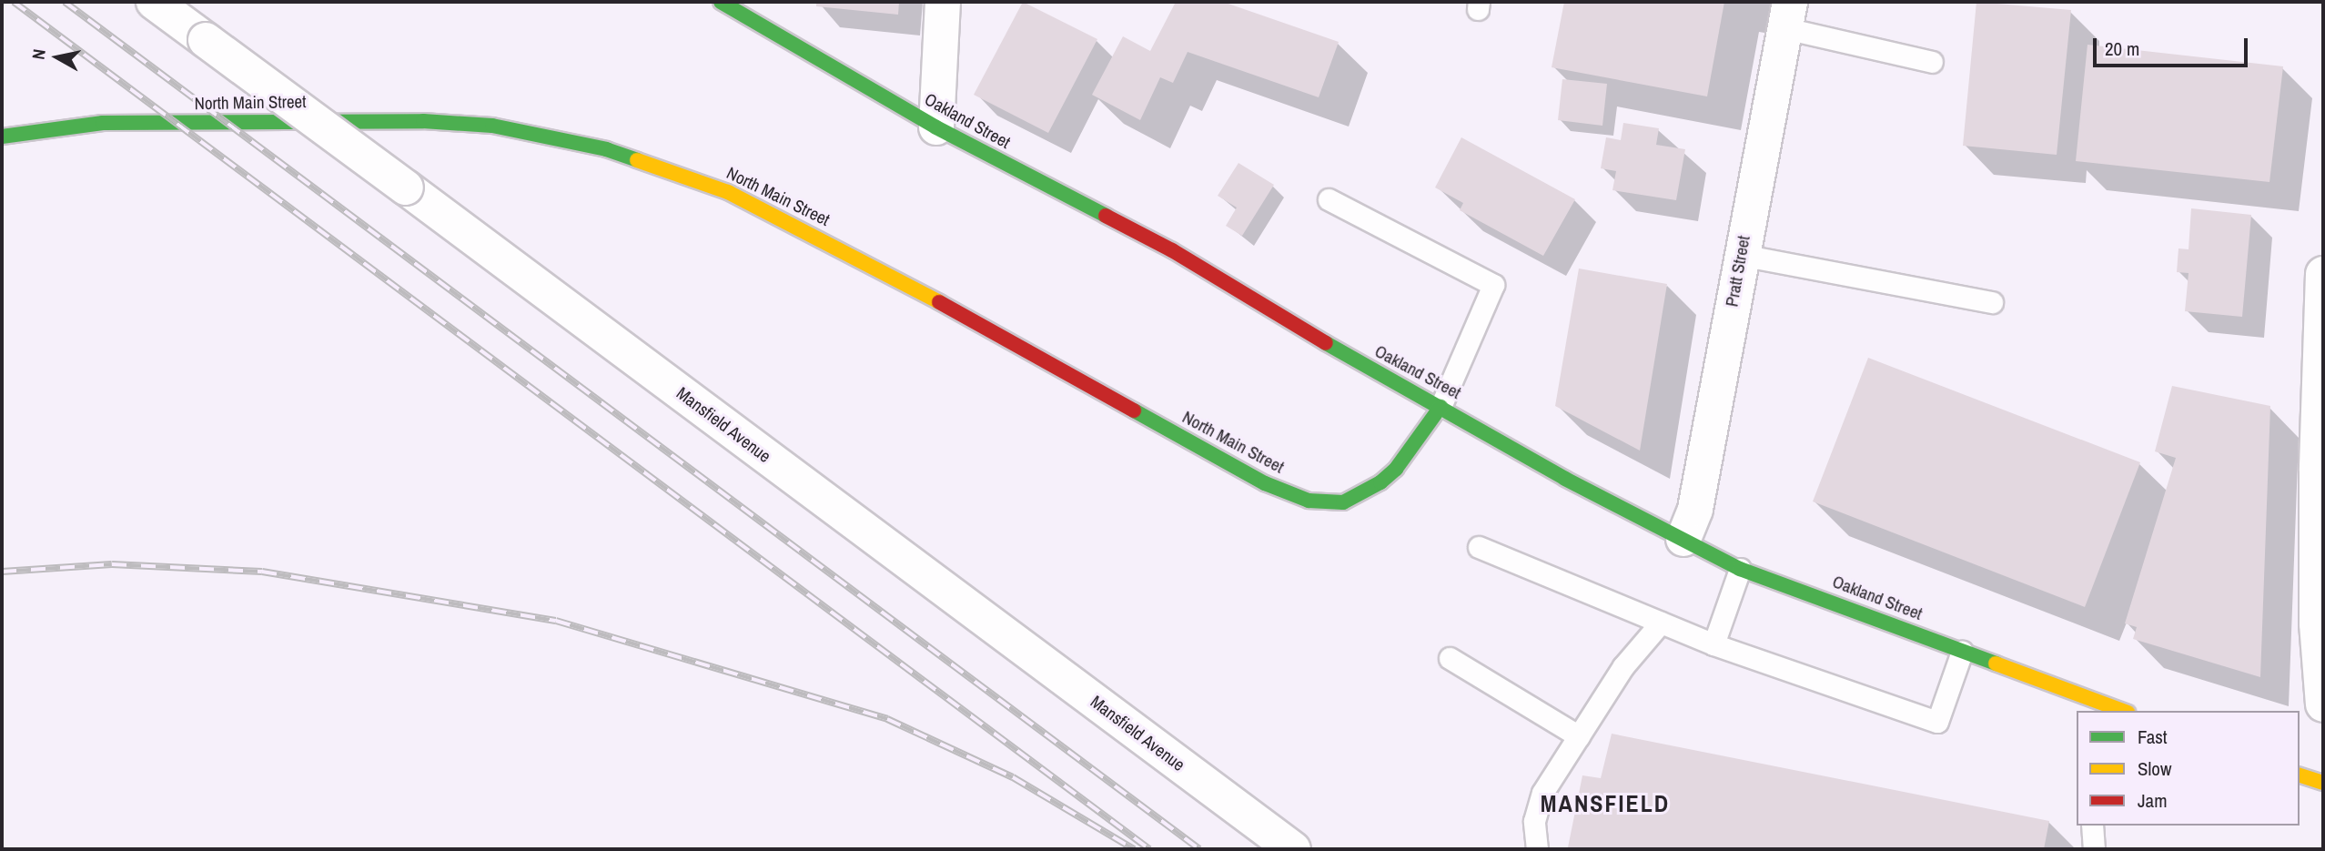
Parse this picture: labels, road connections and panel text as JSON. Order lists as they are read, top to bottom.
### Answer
{
  "streets": {
    "main road": ["North Main Street", "Oakland Street"],
    "street": ["Pratt Street", "Mansfield Avenue"]
  },
  "crossings": [
    ["North Main Street", "Oakland Street"],
    ["Oakland Street", "Pratt Street"]
  ],
  "districts": ["MANSFIELD"],
  "legend": ["Fast", "Slow", "Jam"],
  "scale_bar": "20 m",
  "north": "left"
}
